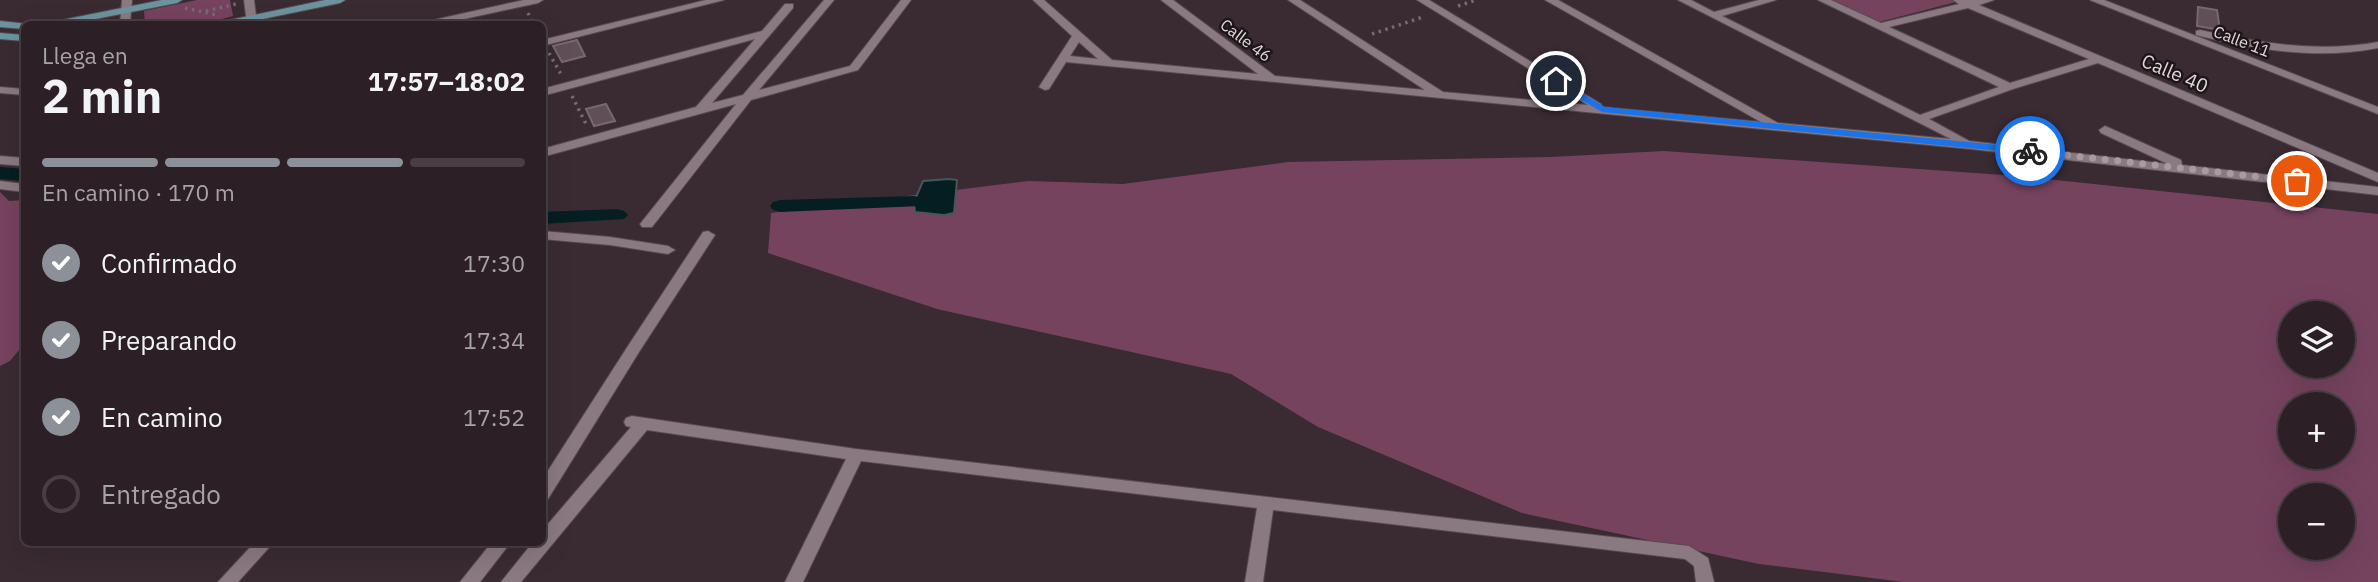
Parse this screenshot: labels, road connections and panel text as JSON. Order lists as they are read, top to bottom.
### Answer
{
  "streets": {
    "street": ["Calle 46", "Calle 11", "Calle 40"]
  },
  "page": {
    "heading": ["2 min", "Llega en", "17:57–18:02"],
    "bar": "En camino · 170 m",
    "list": [
      ["Confirmado", "17:30"],
      ["Preparando", "17:34"],
      ["En camino", "17:52"],
      "Entregado"
    ],
    "map_buttons": ["+", "−"]
  }
}
